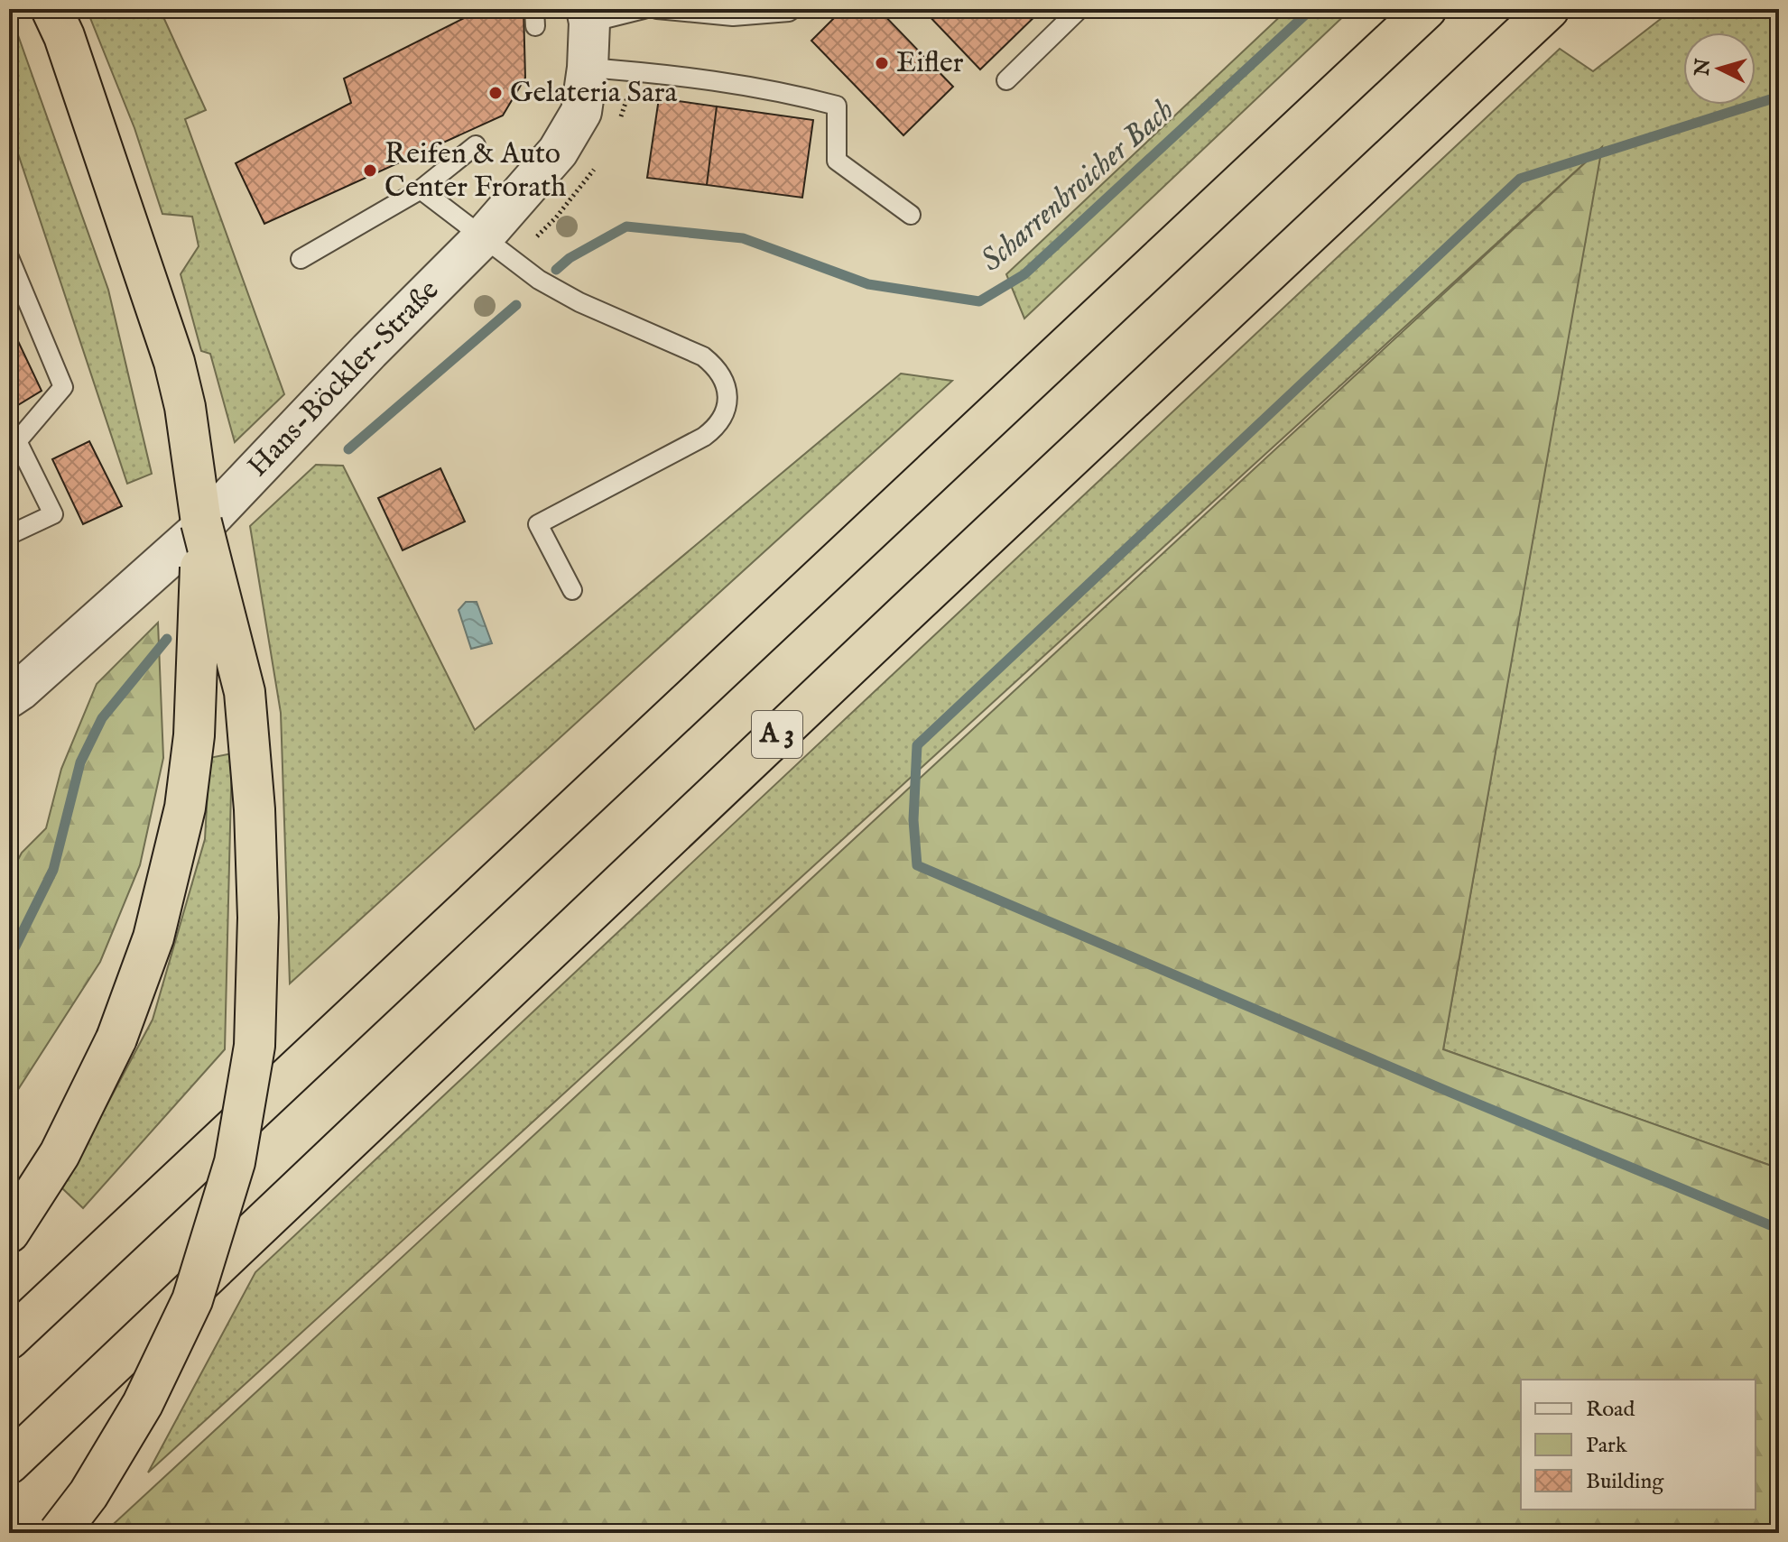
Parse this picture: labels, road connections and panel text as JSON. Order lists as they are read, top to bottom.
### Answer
{
  "streets": {
    "highway": ["A 3"],
    "street": ["Hans-Böckler-Straße"]
  },
  "water": ["Scharrenbroicher Bach"],
  "places": ["Eifler", "Gelateria Sara", "Reifen & Auto Center Frorath"],
  "legend": ["Road", "Park", "Building"],
  "north": "left"
}
